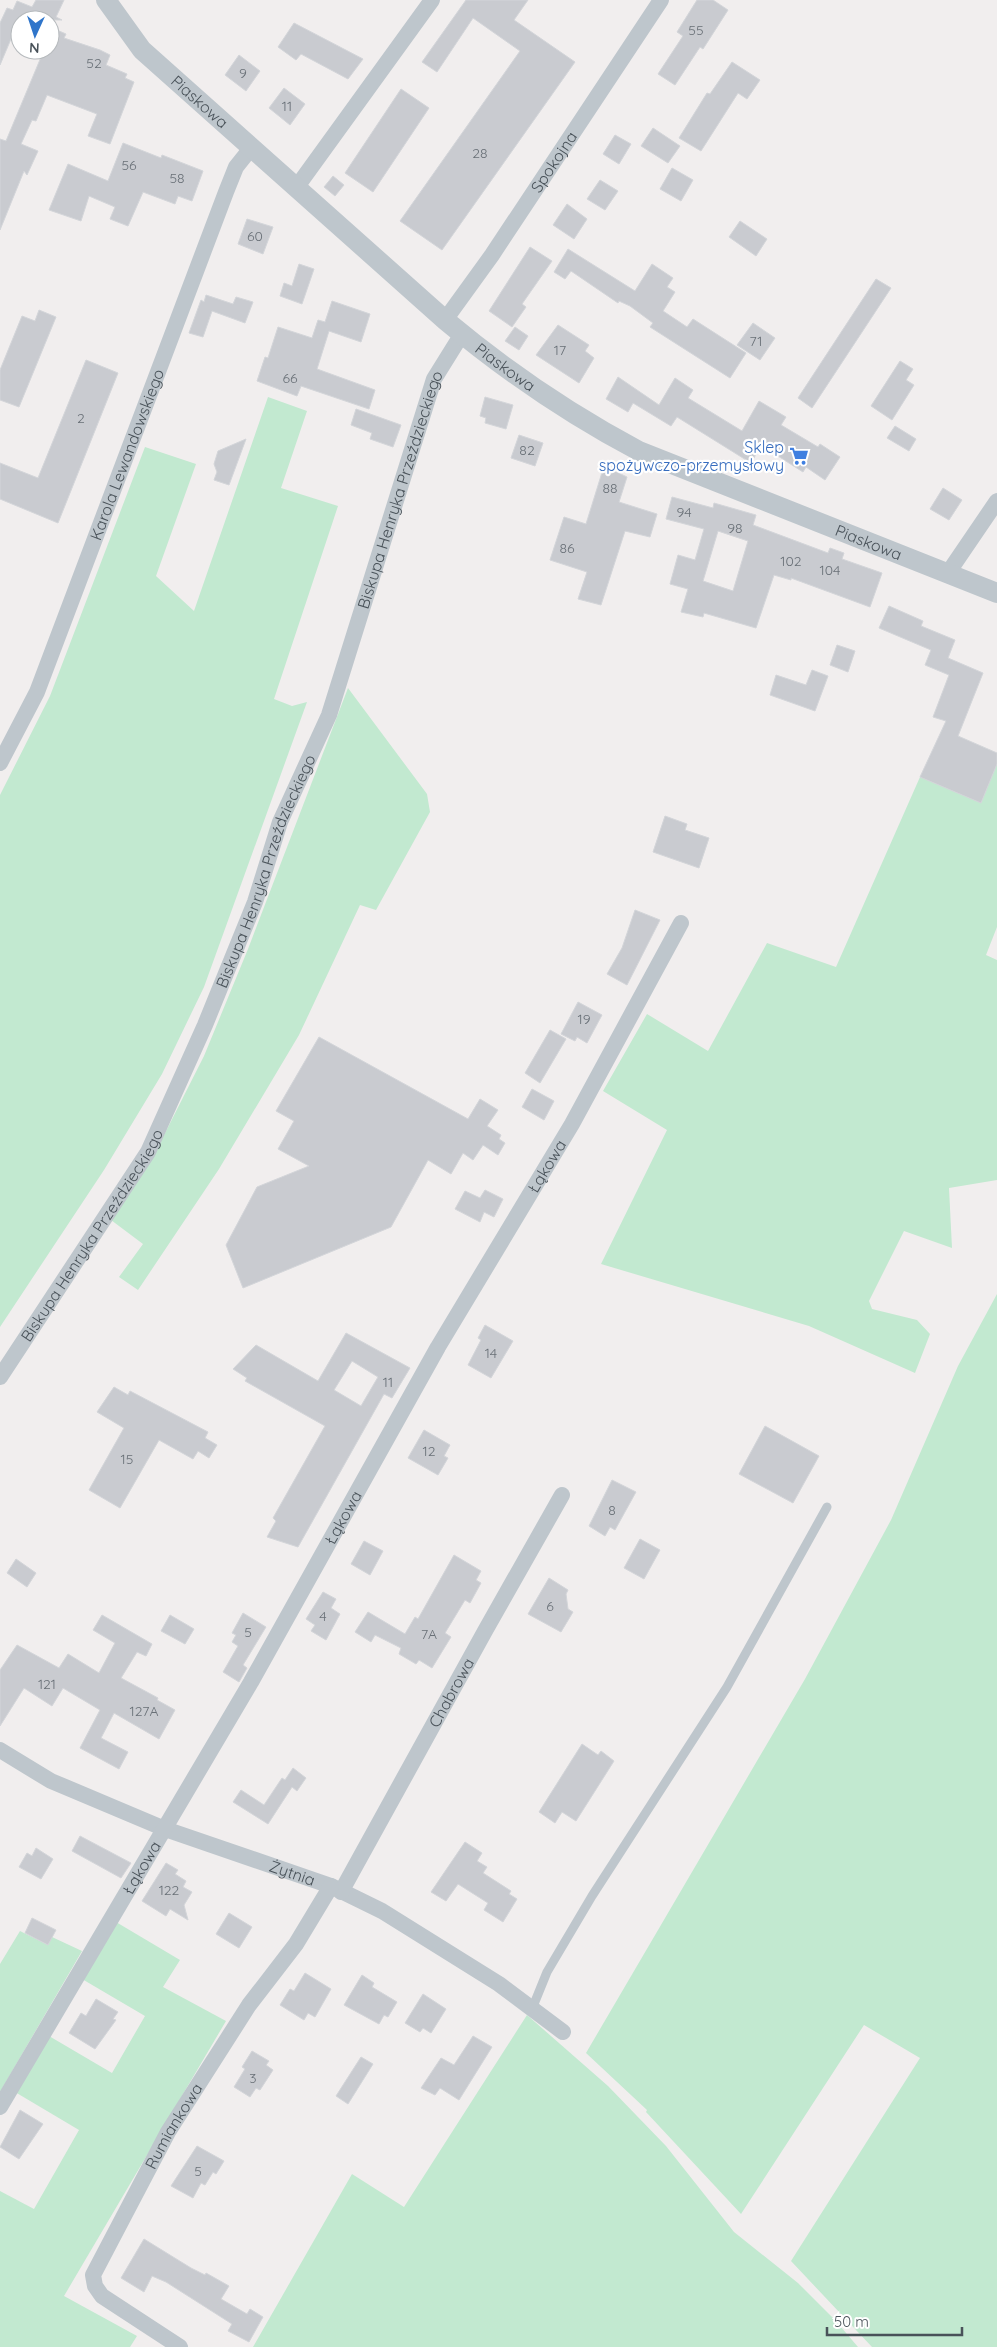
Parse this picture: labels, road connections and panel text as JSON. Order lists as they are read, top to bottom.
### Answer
{
  "streets": {
    "street": [
      "Piaskowa",
      "Spokojna",
      "Karola Lewandowskiego",
      "Biskupa Henryka Przeździeckiego",
      "Łąkowa",
      "Chabrowa",
      "Żytnia",
      "Rumiankowa"
    ]
  },
  "crossings": [
    ["Piaskowa", "Spokojna"],
    ["Piaskowa", "Karola Lewandowskiego"],
    ["Piaskowa", "Biskupa Henryka Przeździeckiego"],
    ["Łąkowa", "Żytnia"],
    ["Chabrowa", "Żytnia"],
    ["Chabrowa", "Rumiankowa"],
    ["Żytnia", "Rumiankowa"]
  ],
  "places": {
    "supermarket": ["Sklep spożywczo-przemysłowy"]
  },
  "house_numbers": [
    "55",
    "52",
    "9",
    "11",
    "28",
    "56",
    "58",
    "60",
    "71",
    "17",
    "66",
    "2",
    "82",
    "88",
    "94",
    "98",
    "86",
    "102",
    "104",
    "19",
    "14",
    "11",
    "12",
    "15",
    "8",
    "6",
    "4",
    "5",
    "7A",
    "121",
    "127A",
    "122",
    "3",
    "5"
  ],
  "scale_bar": "50 m",
  "north": "bottom"
}
